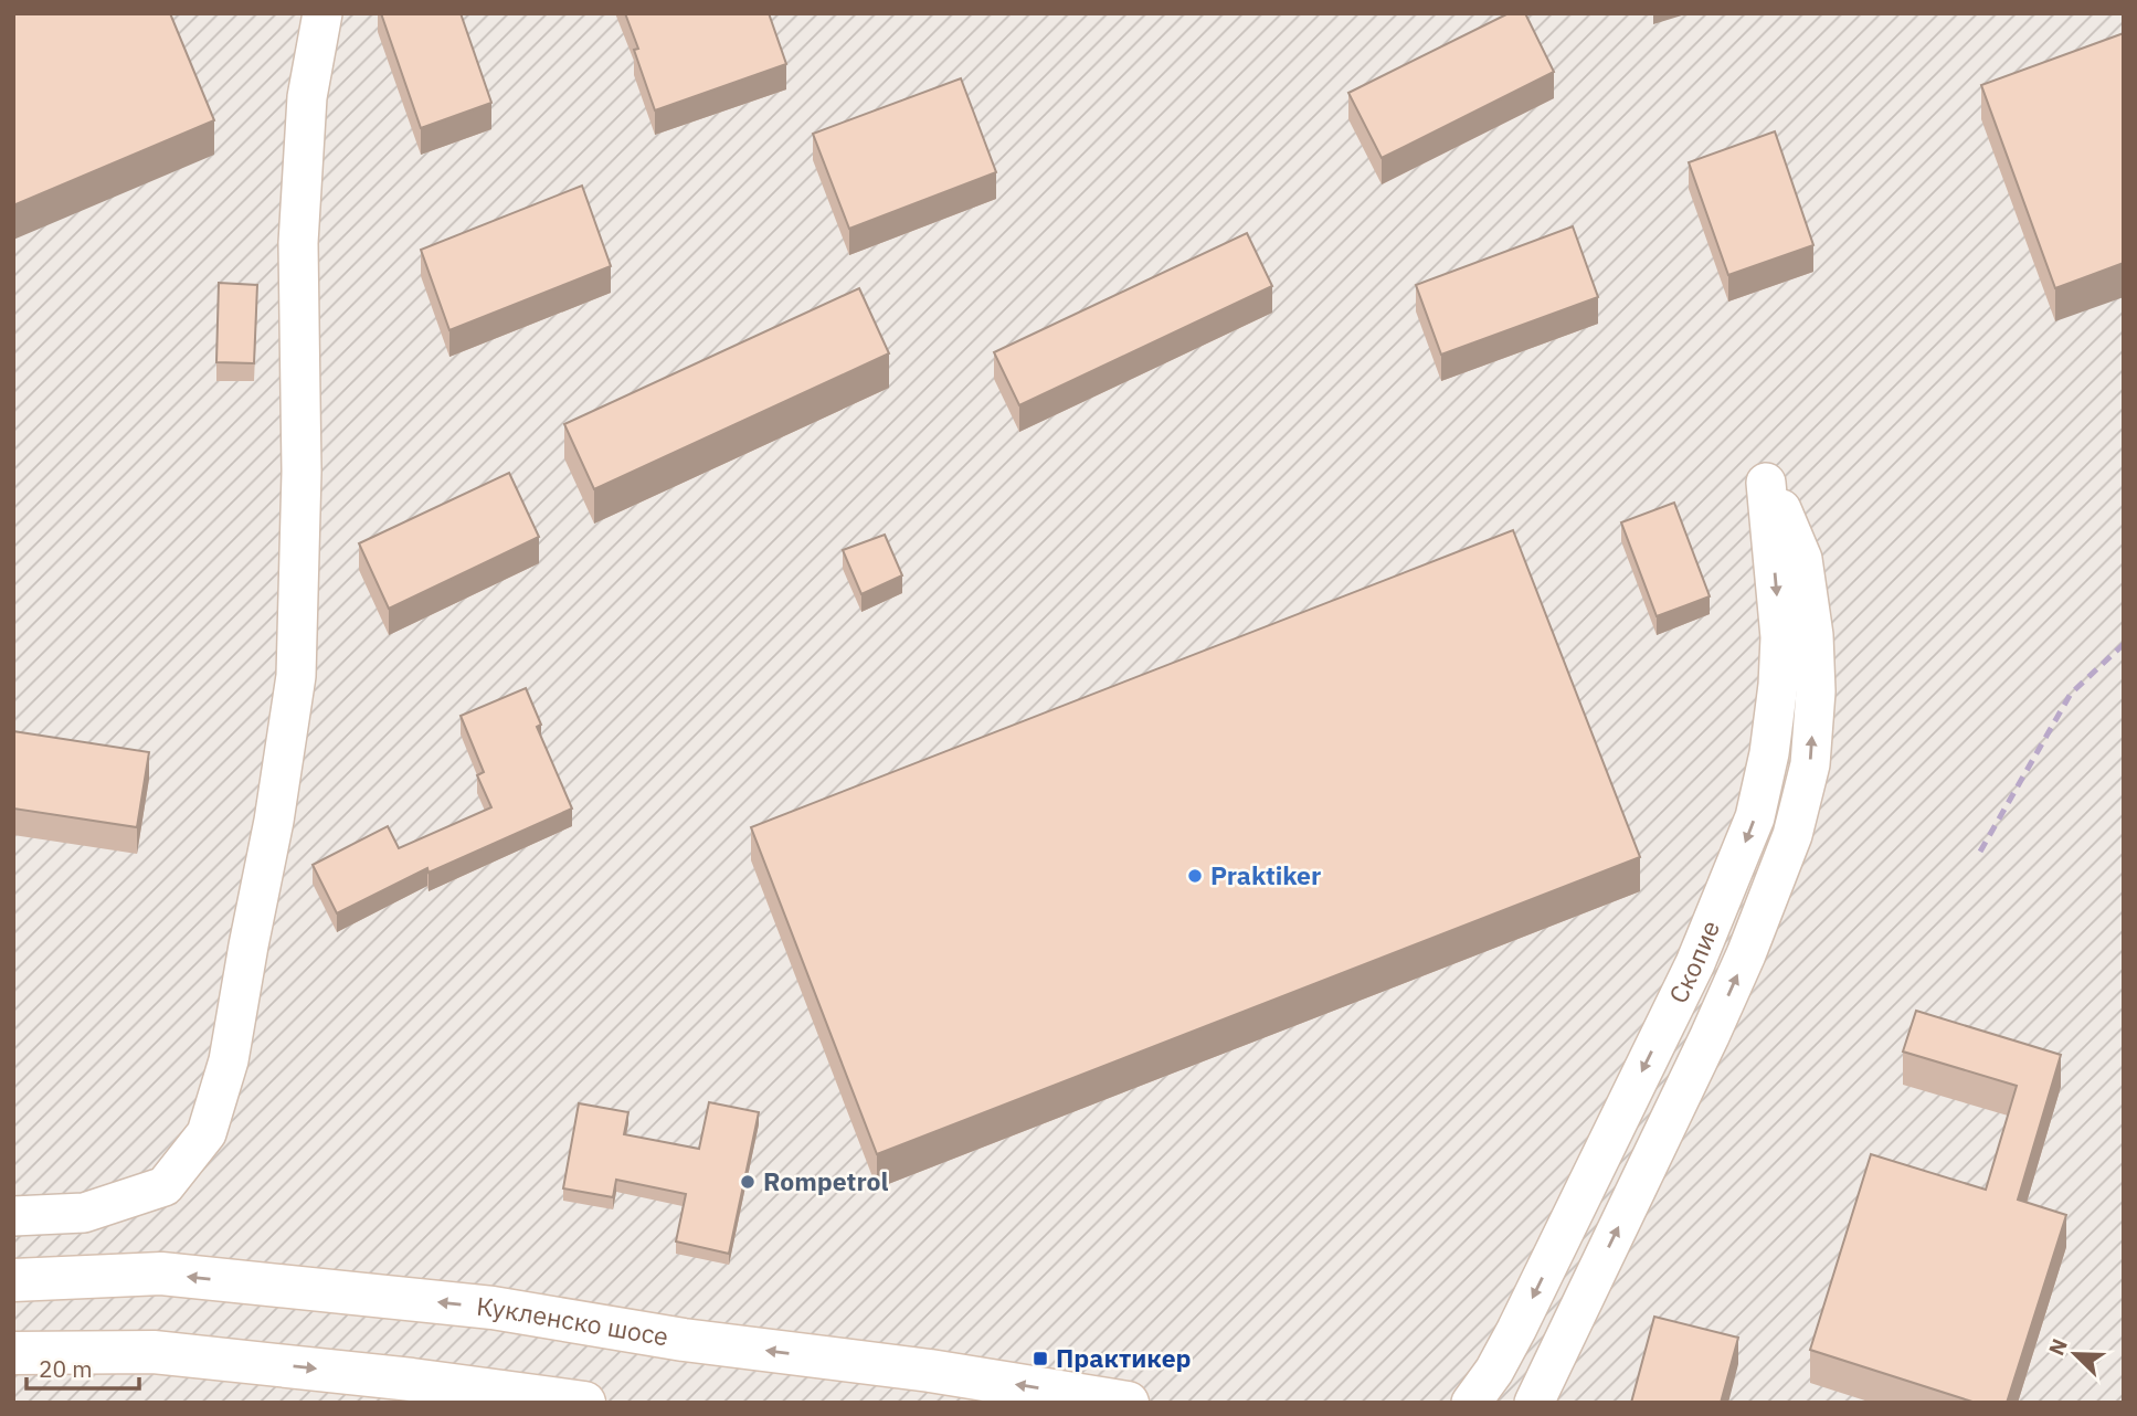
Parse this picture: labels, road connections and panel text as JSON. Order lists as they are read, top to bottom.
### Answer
{
  "streets": {
    "main road": ["Кукленско шосе"],
    "street": ["Скопие"]
  },
  "places": {
    "other": ["Praktiker", "Rompetrol"],
    "transit": ["Практикер"]
  },
  "scale_bar": "20 m",
  "north": "top left"
}
